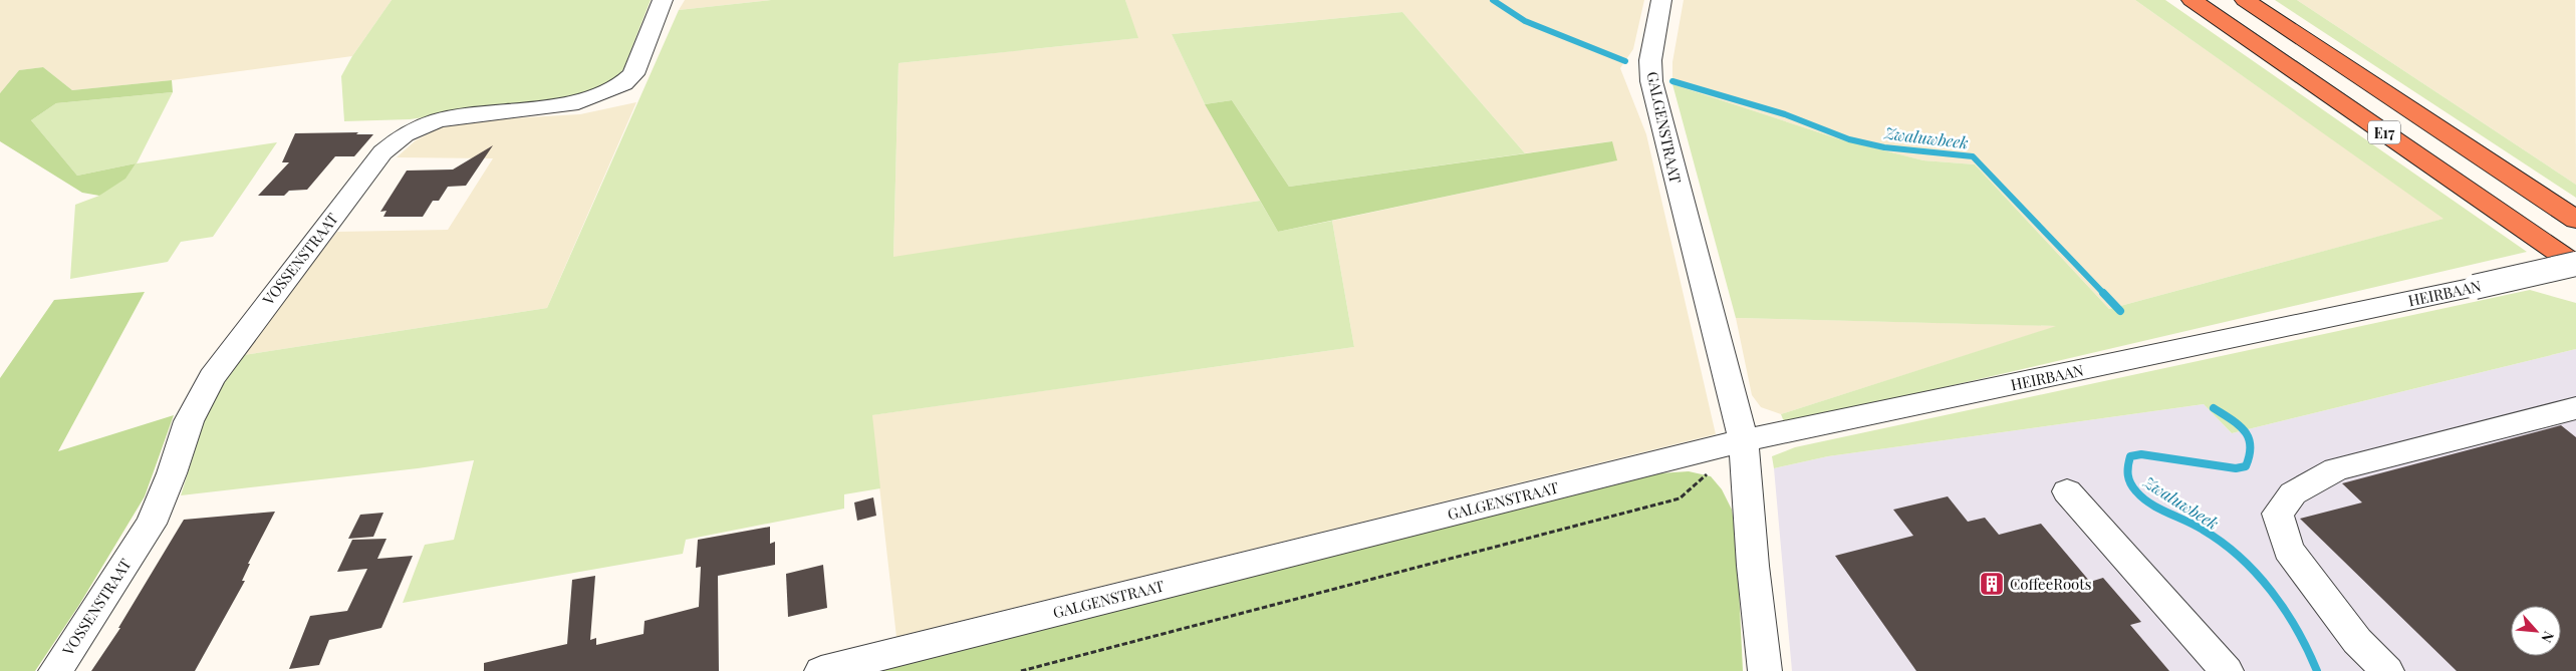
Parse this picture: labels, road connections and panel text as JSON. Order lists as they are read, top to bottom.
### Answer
{
  "streets": {
    "highway": ["E17"],
    "street": ["GALGENSTRAAT", "VOSSENSTRAAT", "HEIRBAAN"]
  },
  "crossings": [
    ["GALGENSTRAAT", "HEIRBAAN"],
    ["E17", "HEIRBAAN"]
  ],
  "water": ["Zwaluwbeek"],
  "places": {
    "building": ["CoffeeRoots"]
  },
  "north": "bottom right"
}
